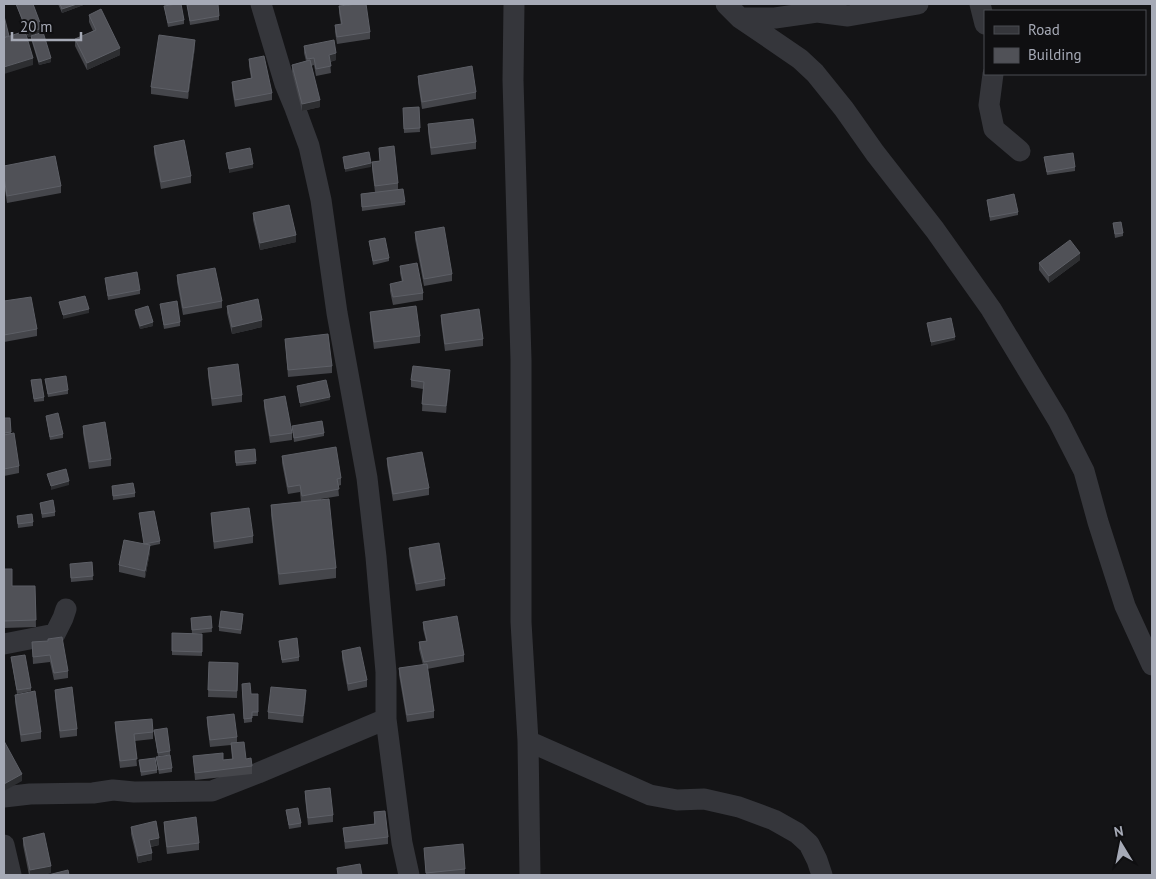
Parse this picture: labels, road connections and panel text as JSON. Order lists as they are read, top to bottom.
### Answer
{
  "legend": ["Road", "Building"],
  "scale_bar": "20 m",
  "north": "top"
}
